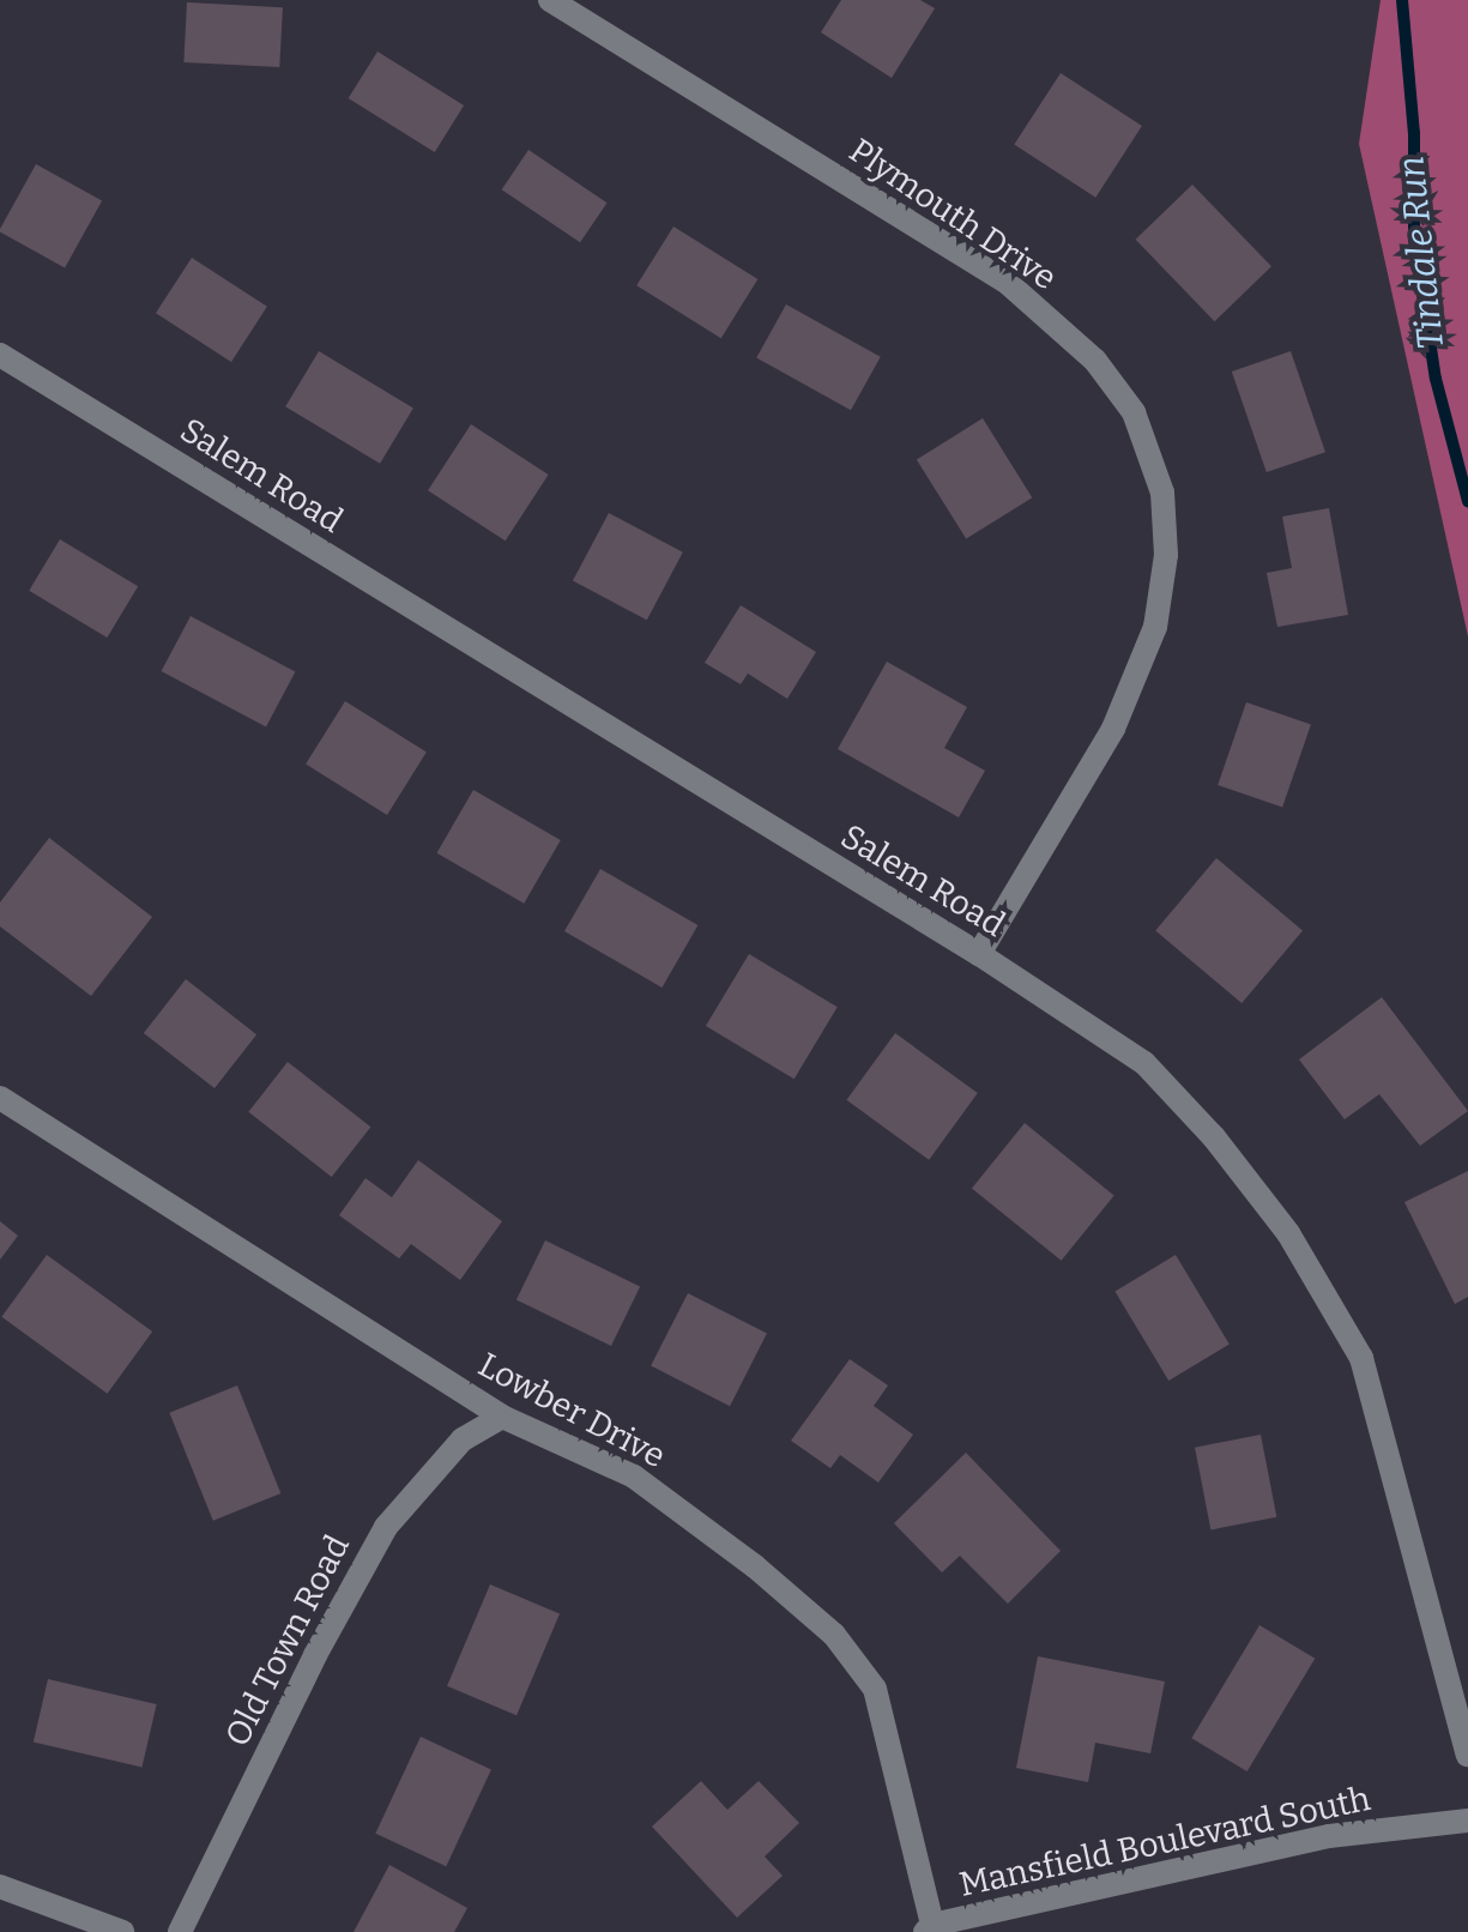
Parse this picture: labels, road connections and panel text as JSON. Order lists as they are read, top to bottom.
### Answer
{
  "streets": {
    "street": [
      "Plymouth Drive",
      "Salem Road",
      "Lowber Drive",
      "Old Town Road",
      "Mansfield Boulevard South"
    ]
  },
  "crossings": [
    ["Plymouth Drive", "Salem Road"],
    ["Lowber Drive", "Old Town Road"],
    ["Lowber Drive", "Mansfield Boulevard South"]
  ],
  "water": ["Tindale Run"]
}
